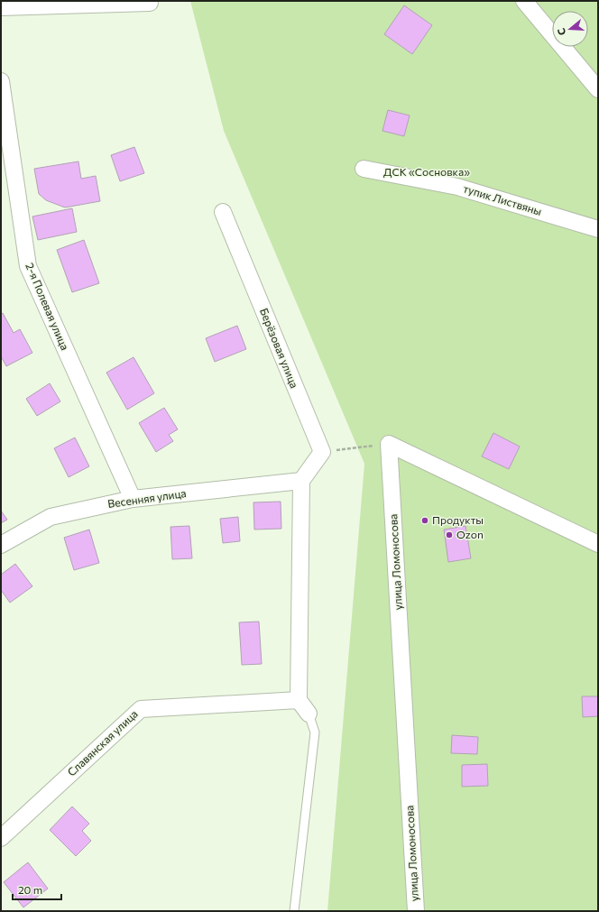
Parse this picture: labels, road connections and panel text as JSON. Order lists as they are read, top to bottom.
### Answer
{
  "streets": {
    "street": [
      "тупик Листвяны",
      "2-я Полевая улица",
      "Берёзовая улица",
      "Весенняя улица",
      "улица Ломоносова",
      "Славянская улица"
    ]
  },
  "crossings": [
    ["2-я Полевая улица", "Весенняя улица"]
  ],
  "parks": ["ДСК «Сосновка»"],
  "places": ["Продукты", "Ozon"],
  "scale_bar": "20 m",
  "north": "left"
}
